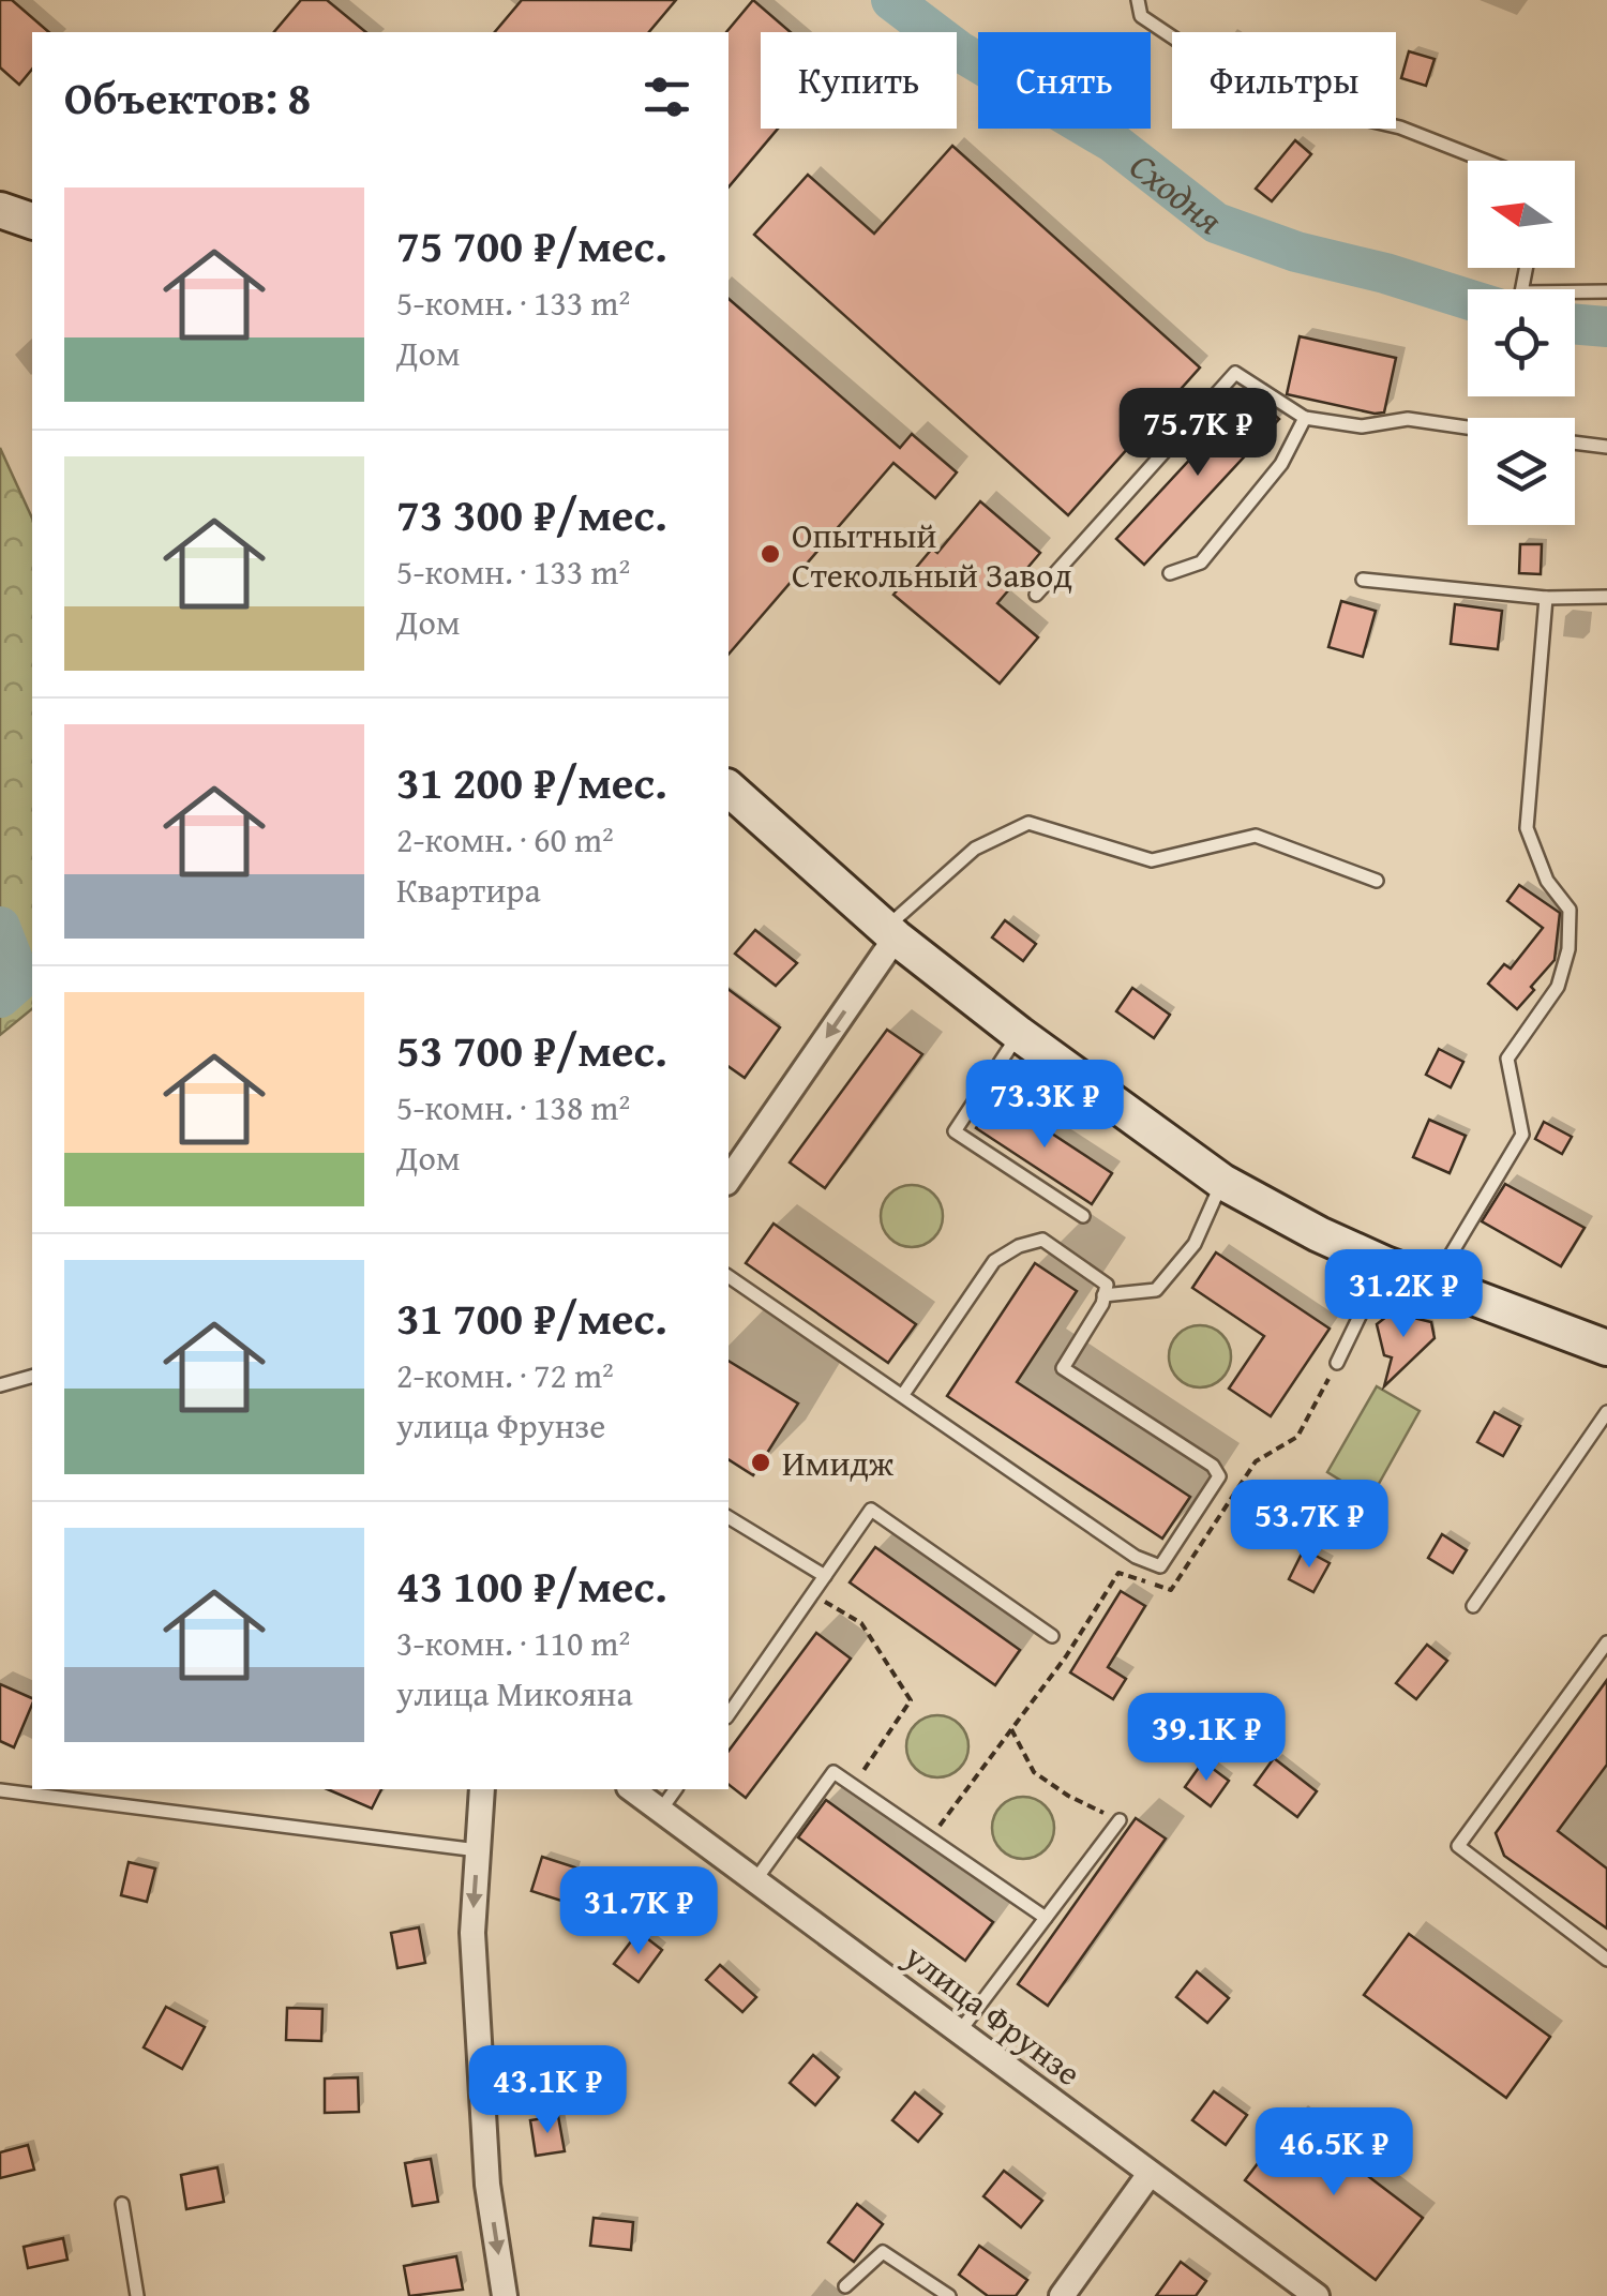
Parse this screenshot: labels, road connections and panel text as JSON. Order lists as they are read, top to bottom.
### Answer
{
  "streets": {
    "street": ["улица Фрунзе"]
  },
  "water": ["Сходня"],
  "places": ["Опытный Стекольный Завод", "Имидж"],
  "north": "left",
  "page": {
    "chip": ["Купить", "Снять", "Фильтры"],
    "heading": "Объектов: 8",
    "list": [
      {
        "name": "75 700 ₽/мес.",
        "note": "5-комн. · 133 m² · Дом"
      },
      {
        "name": "73 300 ₽/мес.",
        "note": "5-комн. · 133 m² · Дом"
      },
      {
        "name": "31 200 ₽/мес.",
        "note": "2-комн. · 60 m² · Квартира"
      },
      {
        "name": "53 700 ₽/мес.",
        "note": "5-комн. · 138 m² · Дом"
      },
      {
        "name": "31 700 ₽/мес.",
        "note": "2-комн. · 72 m² · улица Фрунзе"
      },
      {
        "name": "43 100 ₽/мес.",
        "note": "3-комн. · 110 m² · улица Микояна"
      }
    ],
    "price": [
      "75.7K ₽",
      "73.3K ₽",
      "31.2K ₽",
      "53.7K ₽",
      "39.1K ₽",
      "31.7K ₽",
      "43.1K ₽",
      "46.5K ₽"
    ]
  }
}
